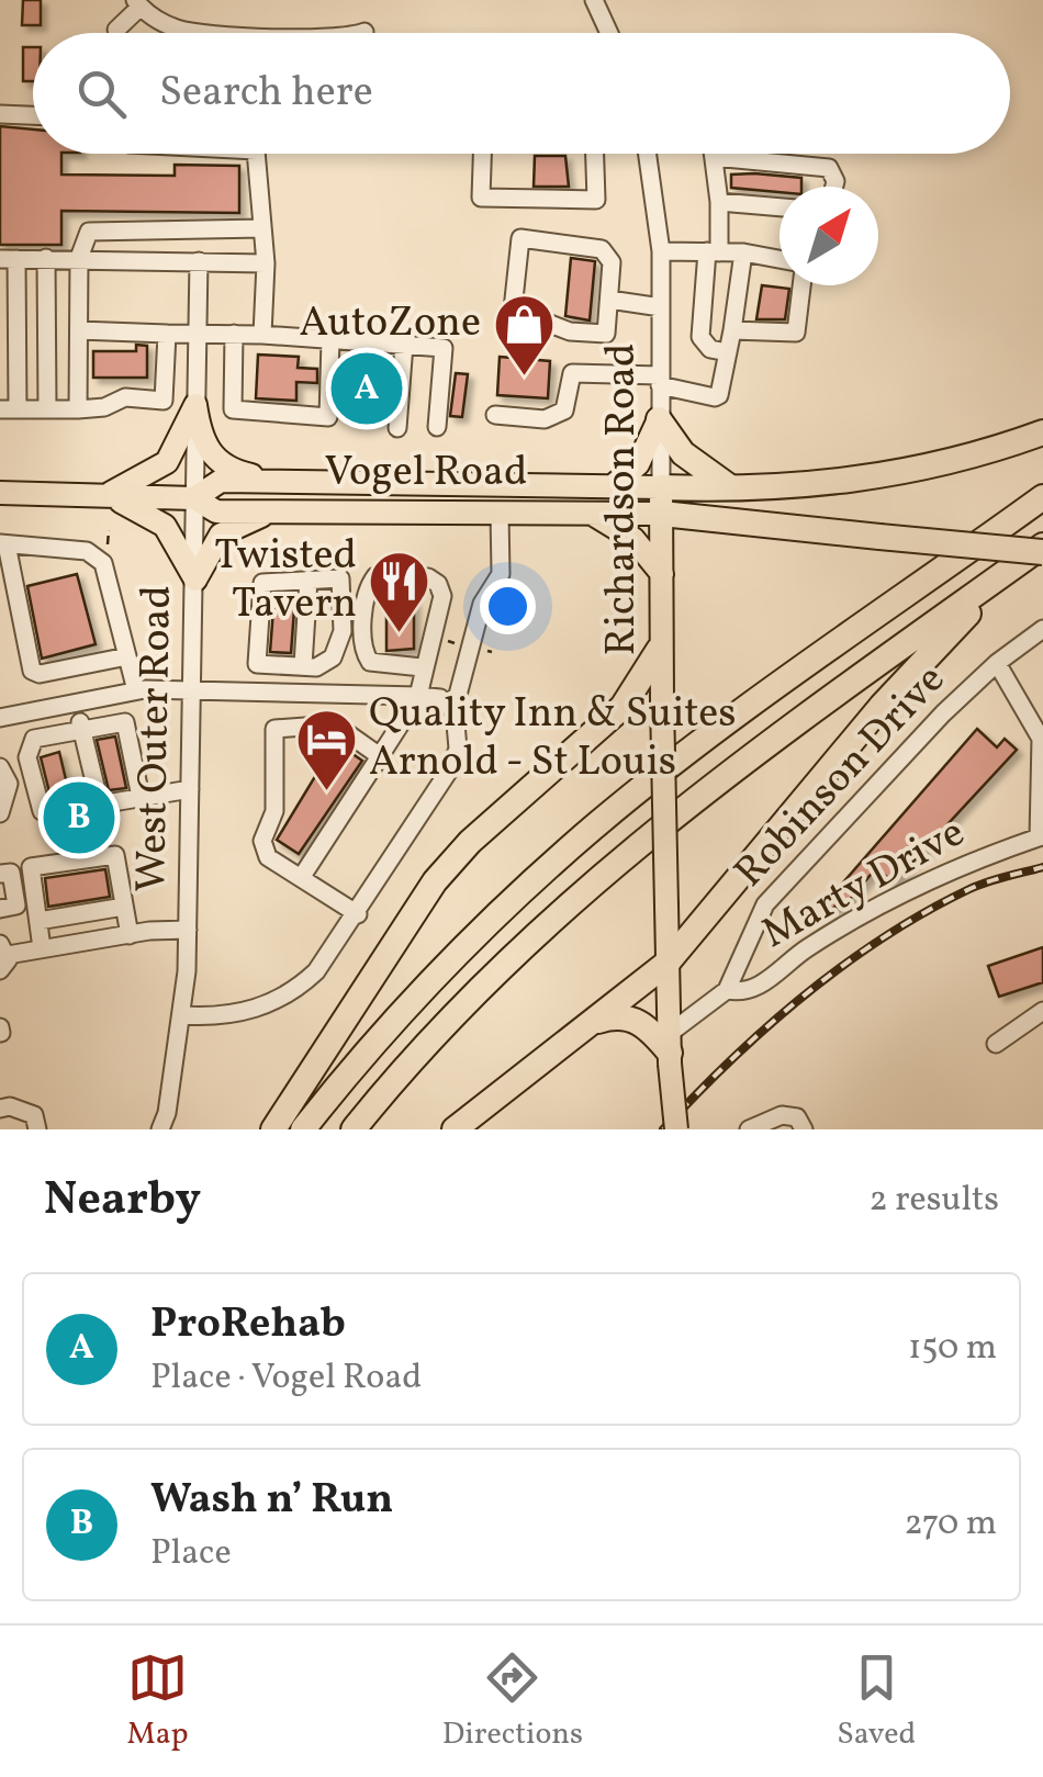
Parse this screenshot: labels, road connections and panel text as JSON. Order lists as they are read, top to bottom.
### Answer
{
  "streets": {
    "main road": ["Vogel Road", "Richardson Road"],
    "street": ["West Outer Road", "Robinson Drive", "Marty Drive"]
  },
  "crossings": [
    ["Vogel Road", "Richardson Road"],
    ["Vogel Road", "West Outer Road"],
    ["Richardson Road", "Robinson Drive"],
    ["Robinson Drive", "Marty Drive"]
  ],
  "places": {
    "shop": ["AutoZone"],
    "restaurant": ["Twisted Tavern"],
    "hotel": ["Quality Inn & Suites Arnold - St Louis"]
  },
  "north": "top right",
  "page": {
    "search": "Search here",
    "pins": ["A", "B"],
    "heading": ["Nearby", "2 results"],
    "list": [
      {
        "mark": "A",
        "name": "ProRehab",
        "note": "Place · Vogel Road",
        "value": "150 m"
      },
      {
        "mark": "B",
        "name": "Wash n’ Run",
        "note": "Place",
        "value": "270 m"
      }
    ],
    "nav": ["Map", "Directions", "Saved"]
  }
}
